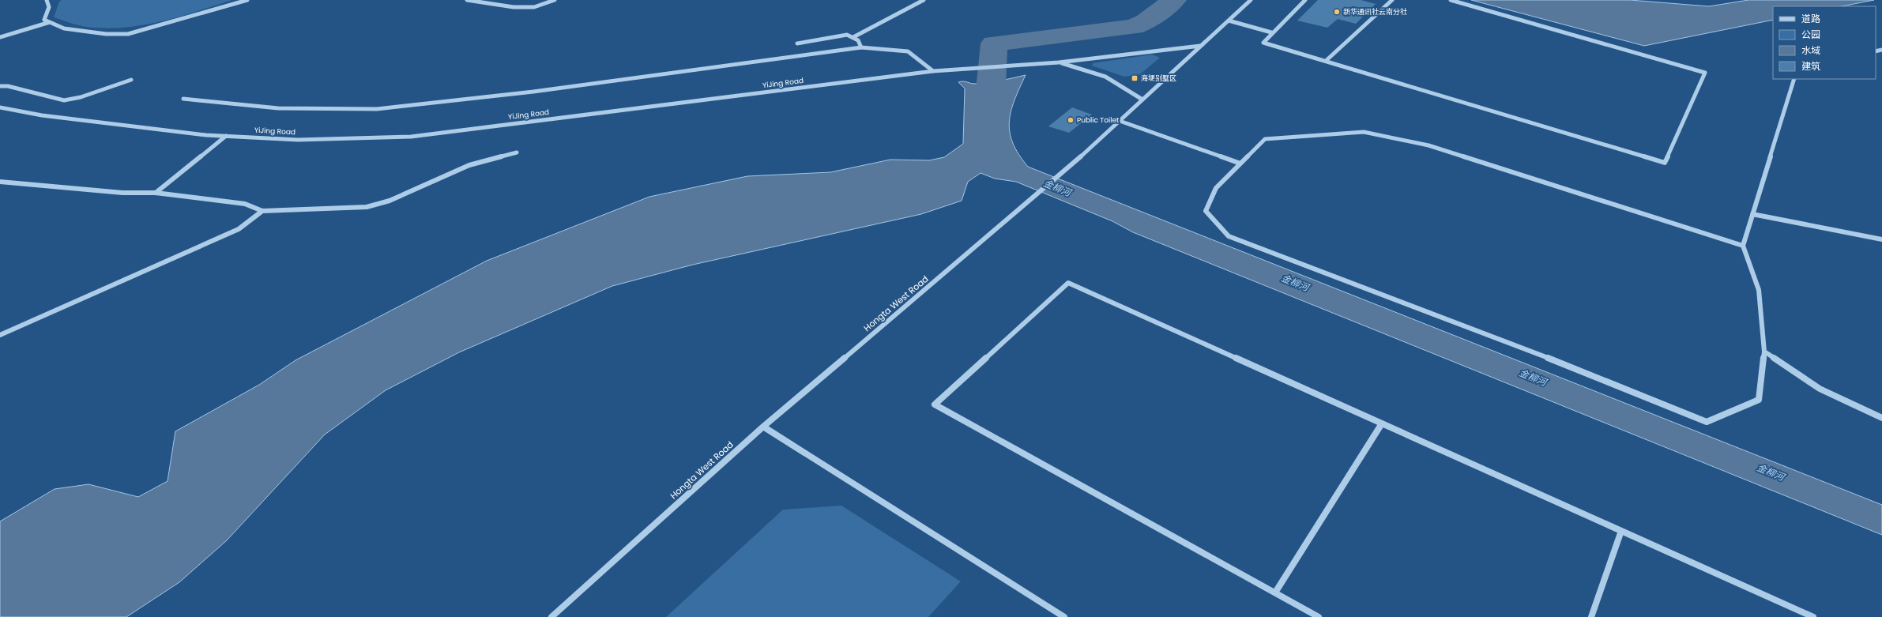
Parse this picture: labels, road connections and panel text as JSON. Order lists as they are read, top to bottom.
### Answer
{
  "streets": {
    "street": ["YiJing Road", "Hongta West Road"]
  },
  "crossings": [
    ["YiJing Road", "Hongta West Road"]
  ],
  "water": ["金柳河"],
  "places": {
    "other": ["新华通讯社云南分社", "Public Toilet"],
    "transit": ["海埂别墅区"]
  },
  "legend": [
    "道路",
    "公园",
    "水域",
    "建筑"
  ]
}
